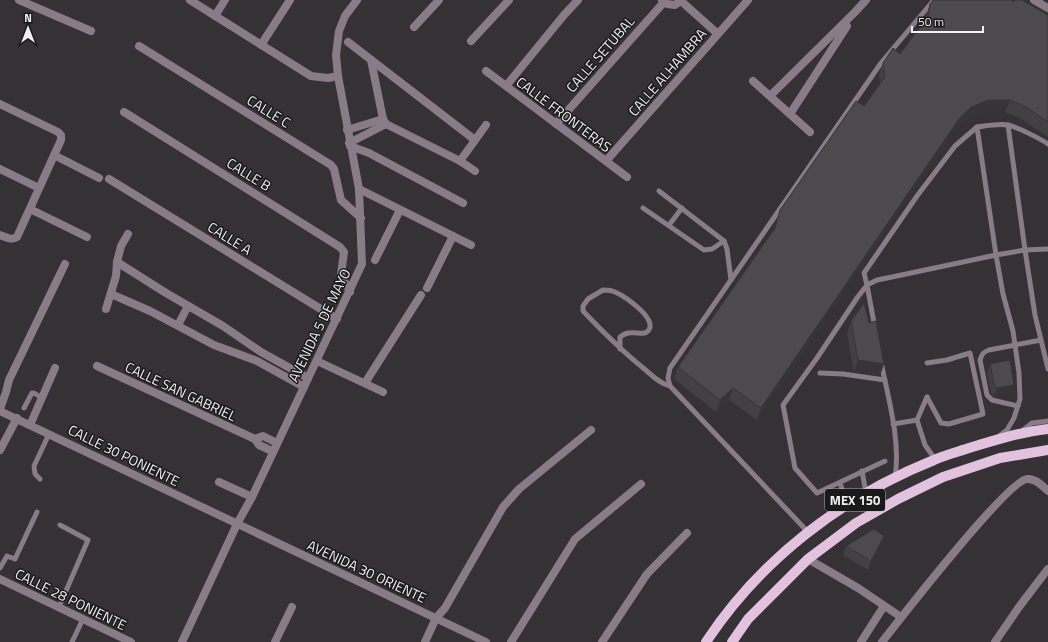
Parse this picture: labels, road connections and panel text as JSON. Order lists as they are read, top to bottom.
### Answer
{
  "streets": {
    "main road": ["MEX 150"],
    "street": [
      "CALLE SETUBAL",
      "CALLE ALHAMBRA",
      "CALLE C",
      "CALLE FRONTERAS",
      "CALLE B",
      "CALLE A",
      "AVENIDA 5 DE MAYO",
      "CALLE SAN GABRIEL",
      "CALLE 30 PONIENTE",
      "AVENIDA 30 ORIENTE",
      "CALLE 28 PONIENTE"
    ]
  },
  "crossings": [
    ["CALLE SETUBAL", "CALLE FRONTERAS"],
    ["CALLE ALHAMBRA", "CALLE FRONTERAS"],
    ["CALLE C", "AVENIDA 5 DE MAYO"],
    ["CALLE B", "AVENIDA 5 DE MAYO"],
    ["CALLE A", "AVENIDA 5 DE MAYO"],
    ["AVENIDA 5 DE MAYO", "CALLE SAN GABRIEL"],
    ["AVENIDA 5 DE MAYO", "CALLE 30 PONIENTE"],
    ["AVENIDA 5 DE MAYO", "AVENIDA 30 ORIENTE"],
    ["CALLE 30 PONIENTE", "AVENIDA 30 ORIENTE"]
  ],
  "scale_bar": "50 m",
  "north": "top"
}
